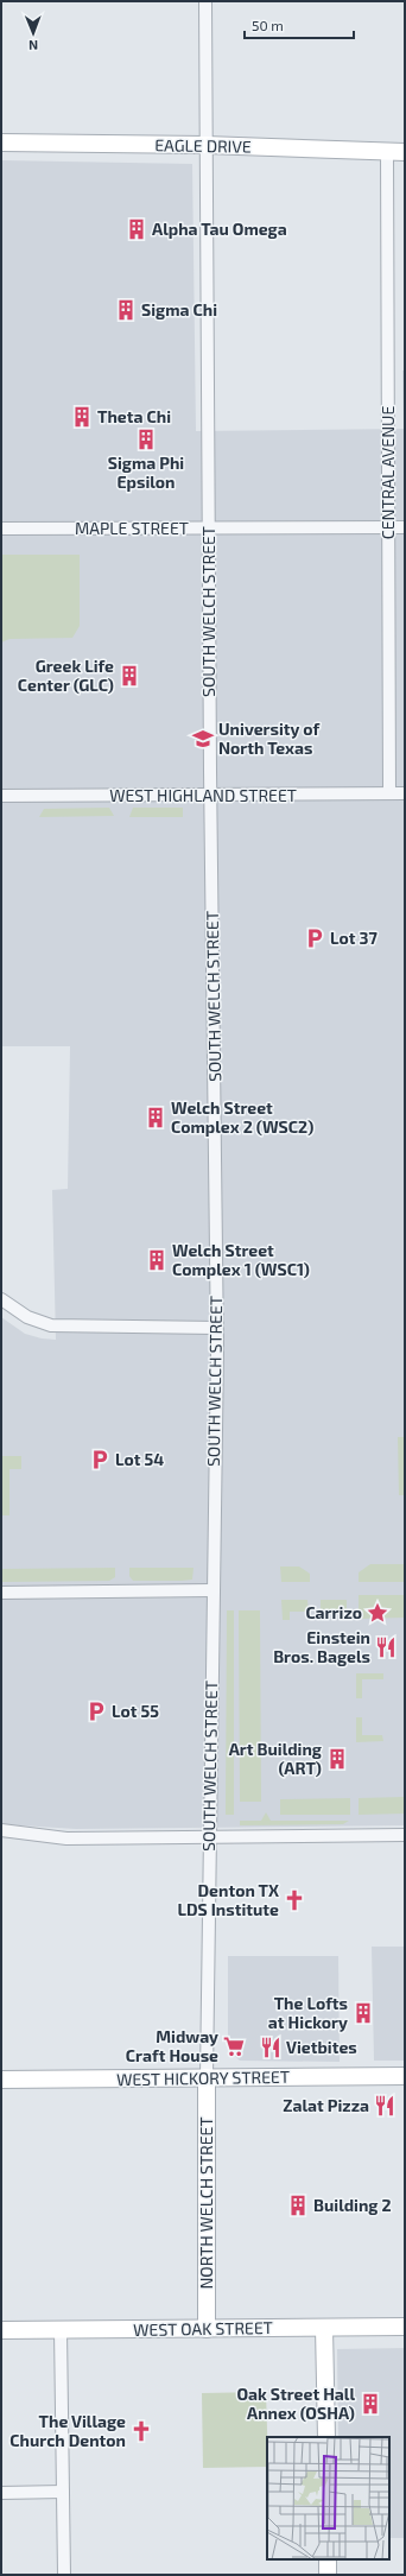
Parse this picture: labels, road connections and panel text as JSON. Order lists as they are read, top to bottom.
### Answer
{
  "streets": {
    "main road": [
      "EAGLE DRIVE",
      "WEST HICKORY STREET",
      "NORTH WELCH STREET",
      "WEST OAK STREET"
    ],
    "street": [
      "CENTRAL AVENUE",
      "MAPLE STREET",
      "SOUTH WELCH STREET",
      "WEST HIGHLAND STREET"
    ]
  },
  "crossings": [
    ["EAGLE DRIVE", "CENTRAL AVENUE"],
    ["EAGLE DRIVE", "SOUTH WELCH STREET"],
    ["CENTRAL AVENUE", "MAPLE STREET"],
    ["CENTRAL AVENUE", "WEST HIGHLAND STREET"],
    ["MAPLE STREET", "SOUTH WELCH STREET"],
    ["SOUTH WELCH STREET", "WEST HIGHLAND STREET"],
    ["SOUTH WELCH STREET", "WEST HICKORY STREET"],
    ["SOUTH WELCH STREET", "NORTH WELCH STREET"],
    ["WEST HICKORY STREET", "NORTH WELCH STREET"],
    ["NORTH WELCH STREET", "WEST OAK STREET"]
  ],
  "places": {
    "building": [
      "Alpha Tau Omega",
      "Sigma Chi",
      "Theta Chi",
      "Sigma Phi Epsilon",
      "Greek Life Center (GLC)",
      "Welch Street Complex 2 (WSC2)",
      "Welch Street Complex 1 (WSC1)",
      "Art Building (ART)",
      "The Lofts at Hickory",
      "Building 2",
      "Oak Street Hall Annex (OSHA)"
    ],
    "school or university": ["University of North Texas"],
    "parking": ["Lot 37", "Lot 54", "Lot 55"],
    "place": ["Carrizo"],
    "restaurant": ["Einstein Bros. Bagels", "Vietbites", "Zalat Pizza"],
    "church": ["Denton TX LDS Institute", "The Village Church Denton"],
    "supermarket": ["Midway Craft House"]
  },
  "scale_bar": "50 m",
  "north": "bottom"
}
